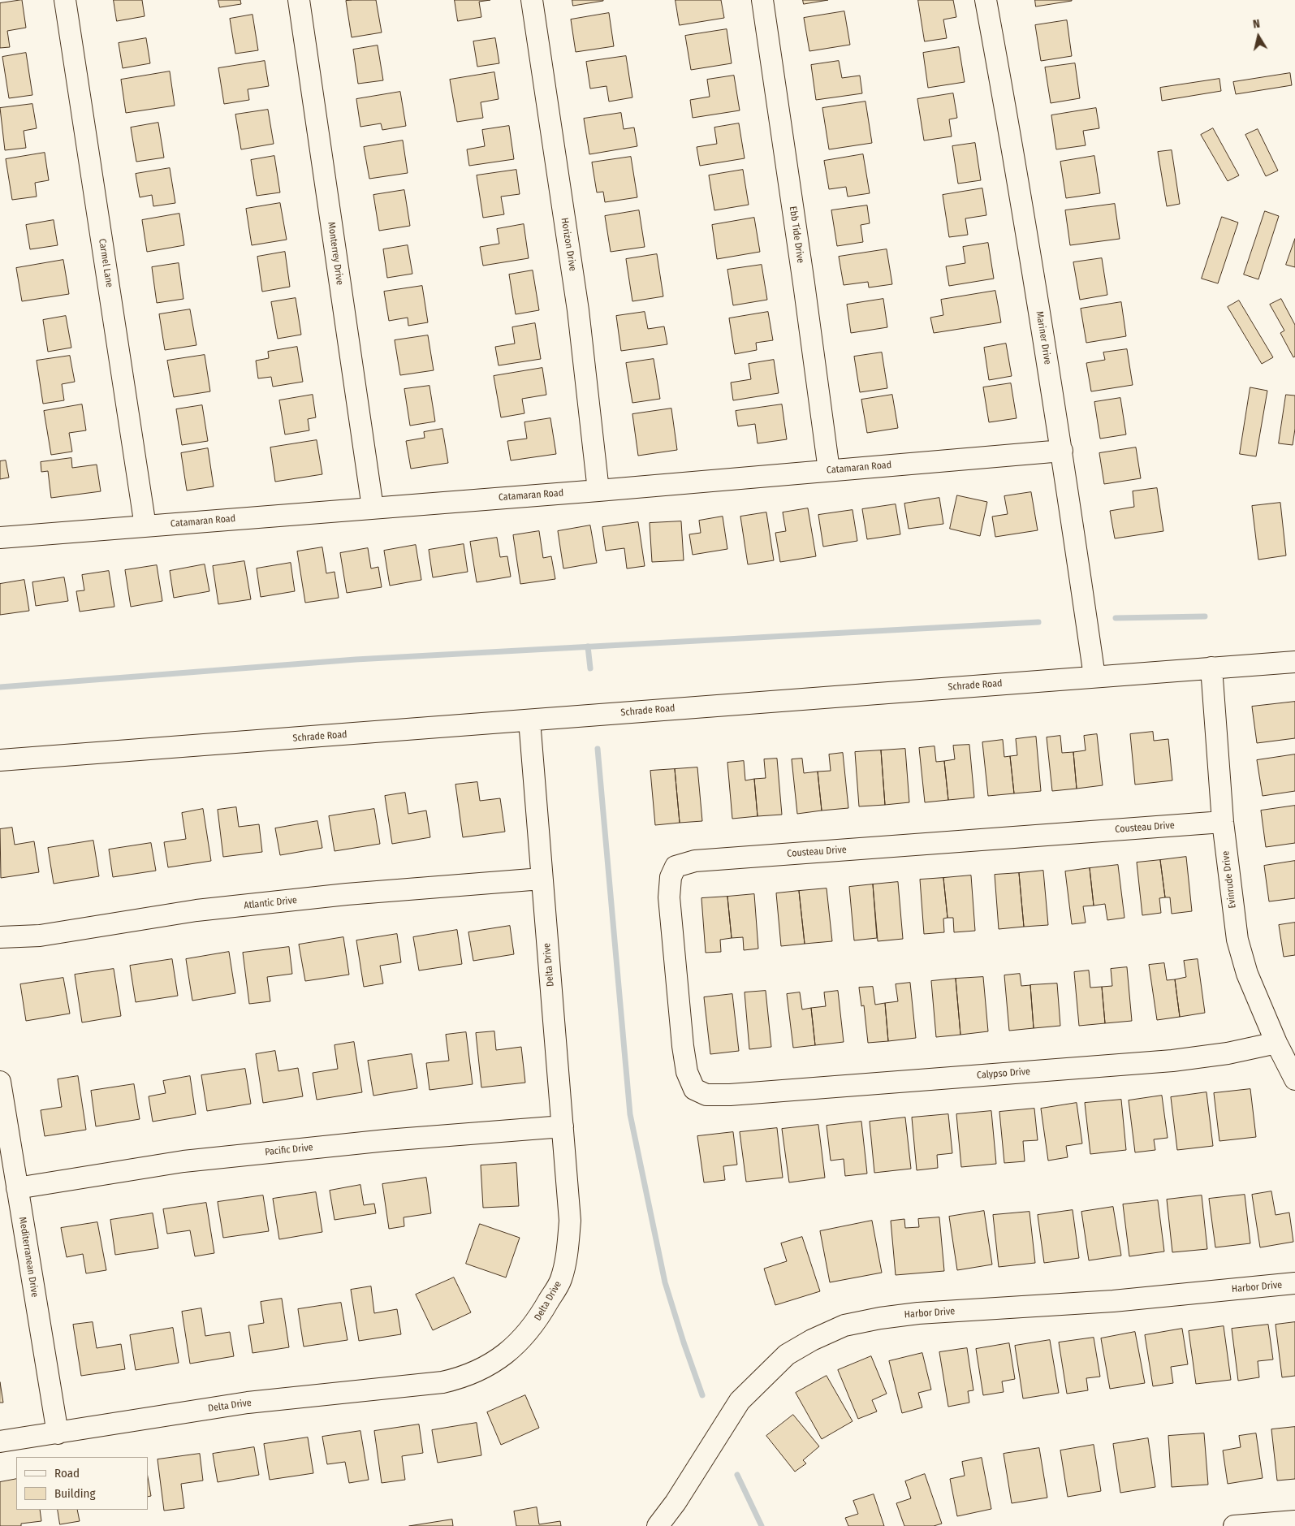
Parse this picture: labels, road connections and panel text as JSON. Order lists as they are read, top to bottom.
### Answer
{
  "streets": {
    "street": [
      "Ebb Tide Drive",
      "Horizon Drive",
      "Monterrey Drive",
      "Carmel Lane",
      "Mariner Drive",
      "Catamaran Road",
      "Schrade Road",
      "Cousteau Drive",
      "Evinrude Drive",
      "Atlantic Drive",
      "Delta Drive",
      "Calypso Drive",
      "Pacific Drive",
      "Mediterranean Drive",
      "Harbor Drive"
    ]
  },
  "crossings": [
    ["Ebb Tide Drive", "Catamaran Road"],
    ["Horizon Drive", "Catamaran Road"],
    ["Monterrey Drive", "Catamaran Road"],
    ["Carmel Lane", "Catamaran Road"],
    ["Mariner Drive", "Catamaran Road"],
    ["Mariner Drive", "Schrade Road"],
    ["Schrade Road", "Evinrude Drive"],
    ["Schrade Road", "Delta Drive"],
    ["Cousteau Drive", "Evinrude Drive"],
    ["Cousteau Drive", "Calypso Drive"],
    ["Evinrude Drive", "Calypso Drive"],
    ["Atlantic Drive", "Delta Drive"],
    ["Delta Drive", "Pacific Drive"],
    ["Delta Drive", "Mediterranean Drive"],
    ["Pacific Drive", "Mediterranean Drive"]
  ],
  "legend": ["Road", "Building"],
  "north": "top"
}
